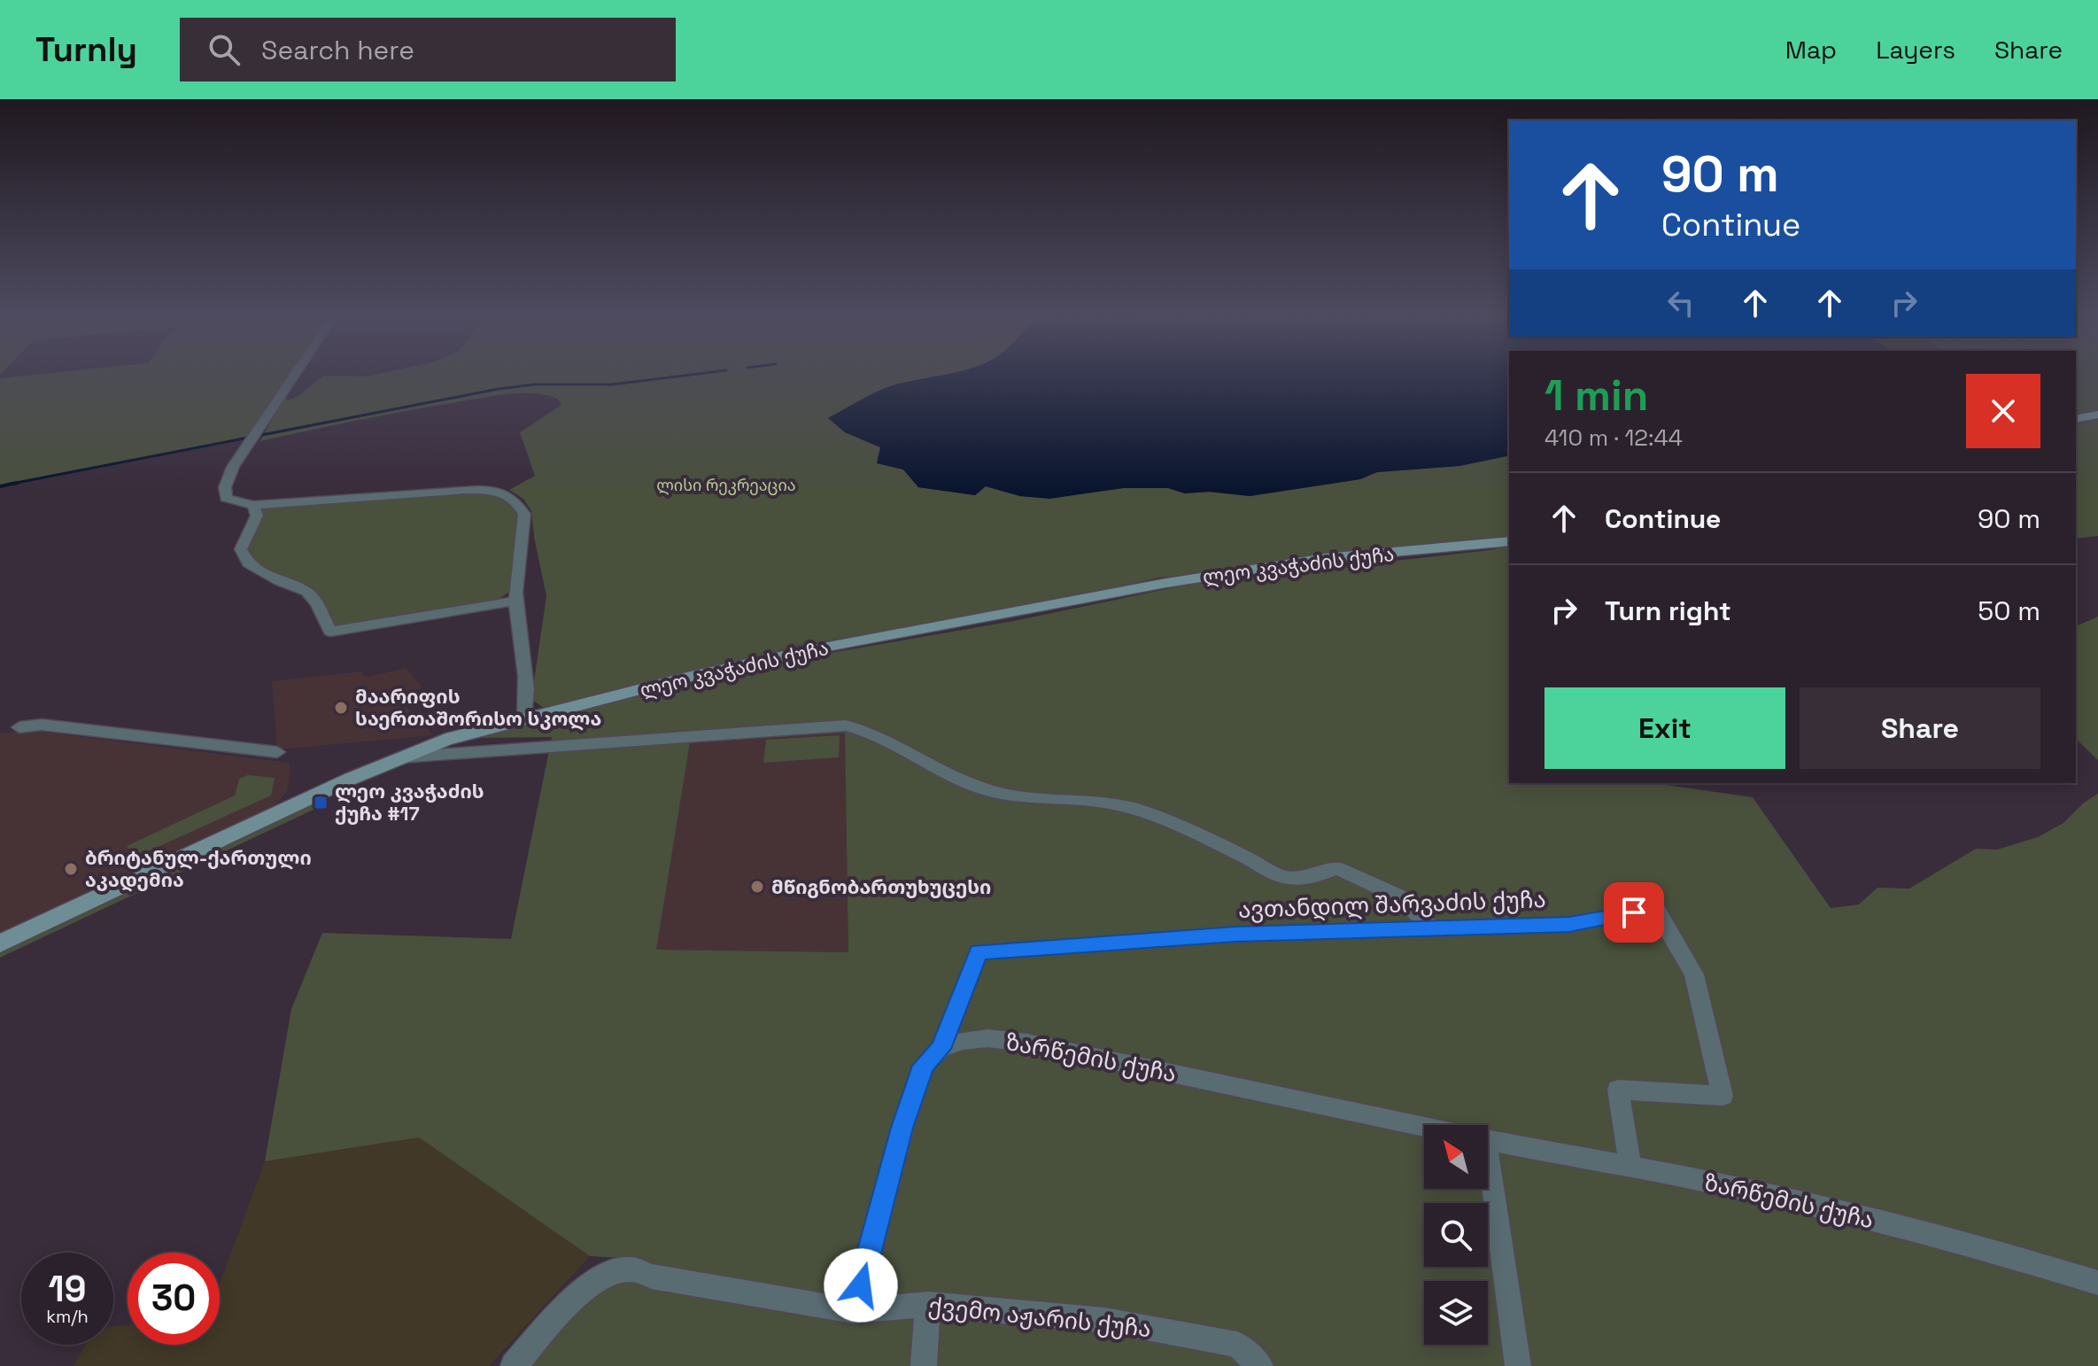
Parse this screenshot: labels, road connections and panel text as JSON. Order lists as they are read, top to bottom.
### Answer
{
  "streets": {
    "main road": ["ლეო კვაჭაძის ქუჩა"],
    "street": ["ავთანდილ შარვაძის ქუჩა", "ზარწემის ქუჩა", "ქვემო აჟარის ქუჩა"]
  },
  "crossings": [
    ["ავთანდილ შარვაძის ქუჩა", "ზარწემის ქუჩა"]
  ],
  "parks": ["ლისი რეკრეაცია"],
  "places": {
    "other": ["მაარიფის საერთაშორისო სკოლა", "ბრიტანულ-ქართული აკადემია", "მწიგნობართუხუცესი"],
    "transit": ["ლეო კვაჭაძის ქუჩა #17"]
  },
  "north": "top left",
  "page": {
    "header": "Turnly",
    "search": "Search here",
    "nav": ["Map", "Layers", "Share"],
    "turn": ["90 m", "Continue"],
    "heading": ["1 min", "410 m · 12:44"],
    "list": [
      {
        "name": "Continue",
        "value": "90 m"
      },
      {
        "name": "Turn right",
        "value": "50 m"
      }
    ],
    "buttons": ["Exit", "Share"],
    "speed": "19 km/h",
    "limit": "30"
  }
}
